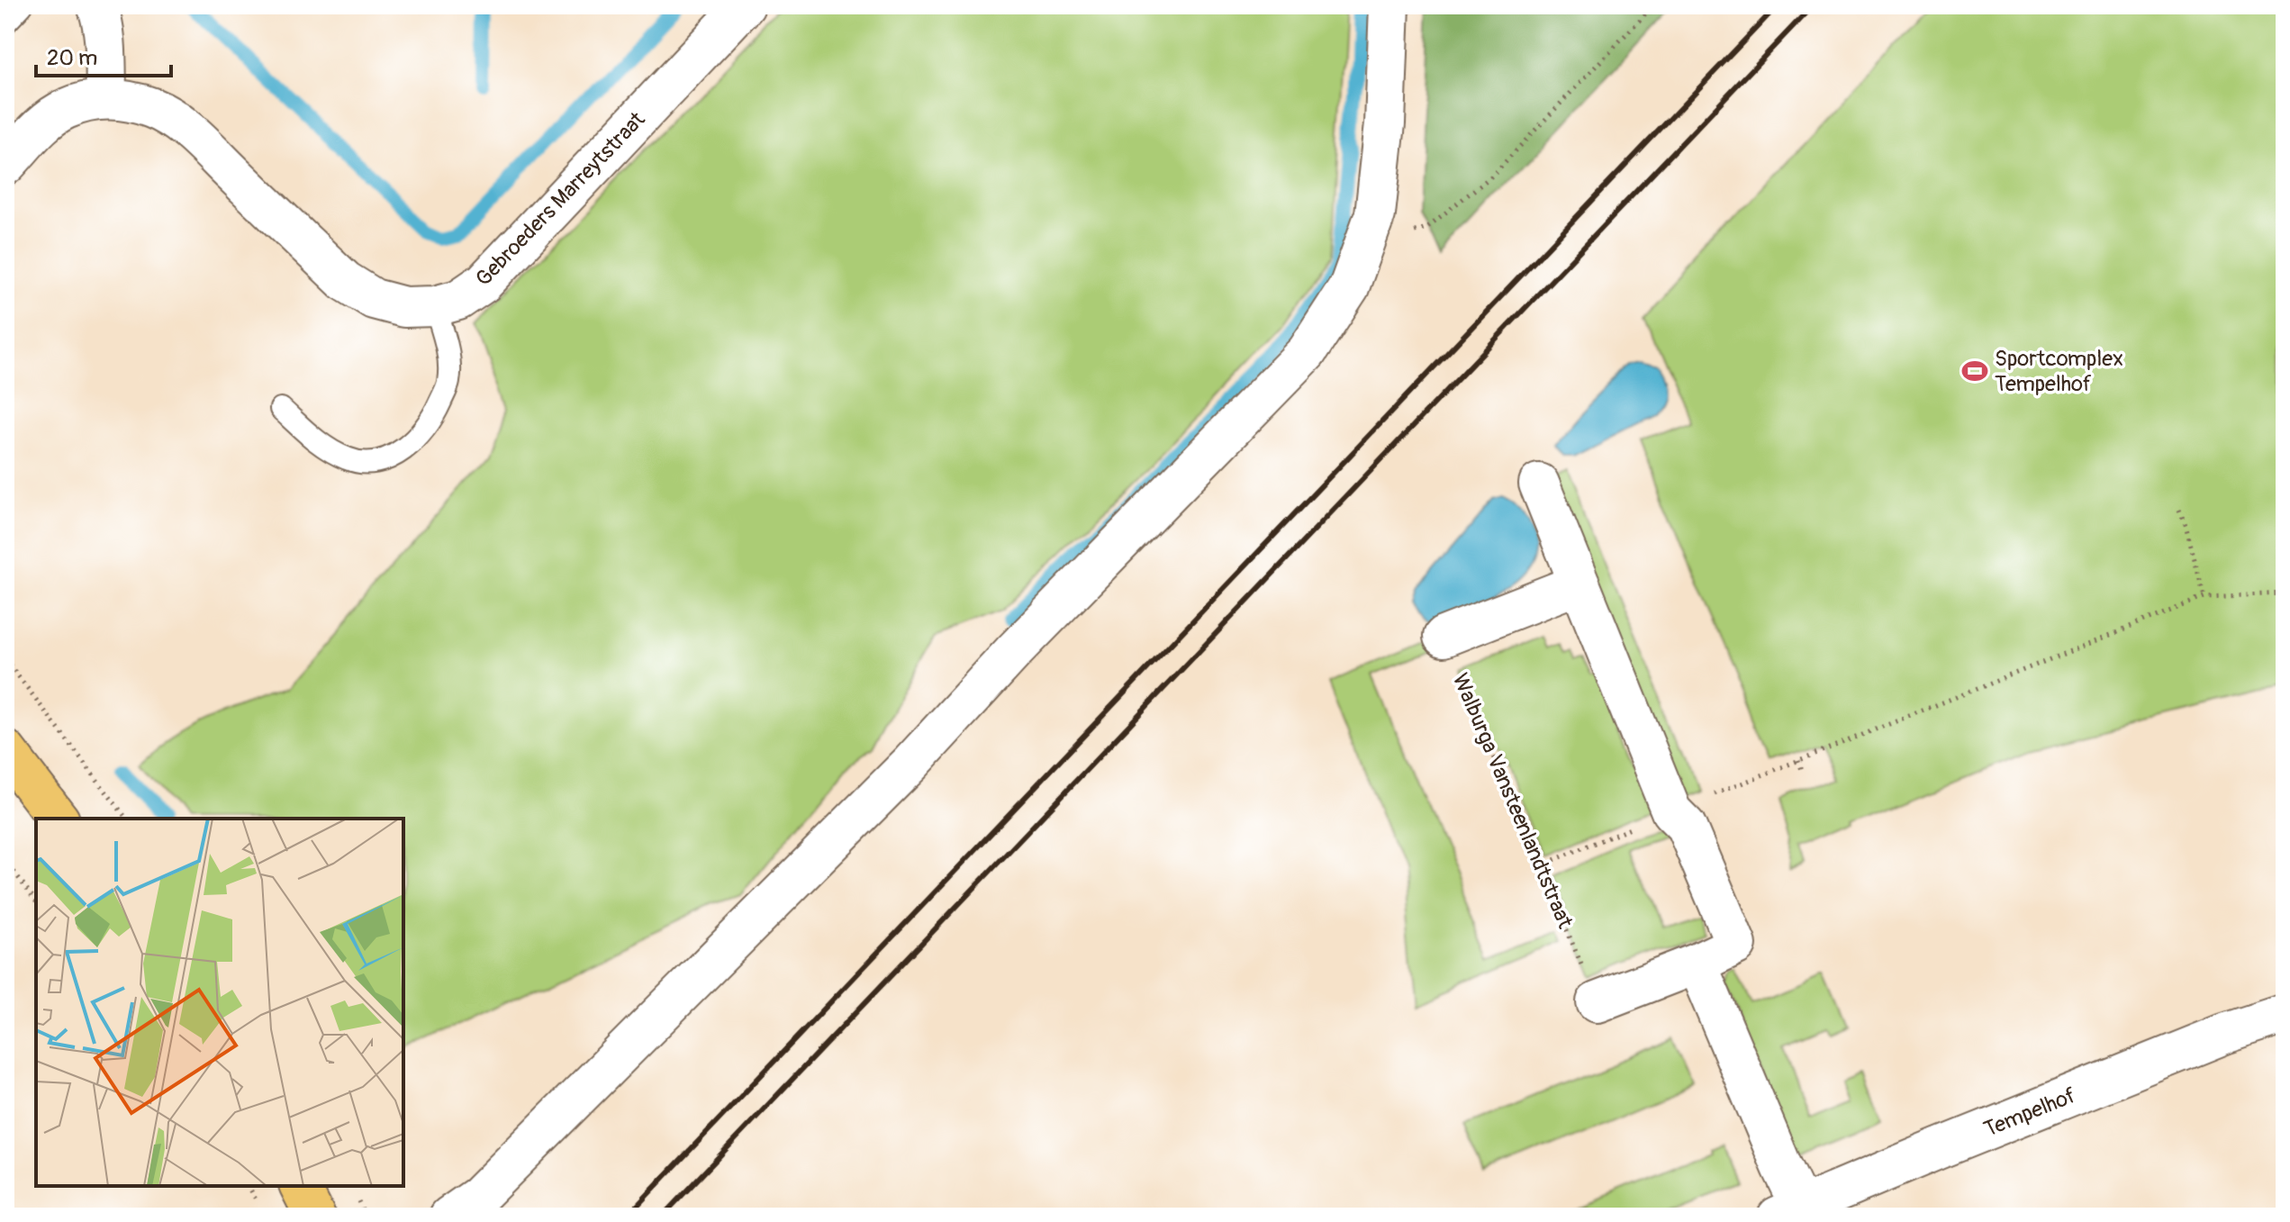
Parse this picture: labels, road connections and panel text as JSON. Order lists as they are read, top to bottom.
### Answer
{
  "streets": {
    "street": ["Gebroeders Marreytstraat", "Tempelhof"],
    "path": ["Walburga Vansteenlandtstraat"]
  },
  "places": {
    "sports": ["Sportcomplex Tempelhof"]
  },
  "scale_bar": "20 m"
}
